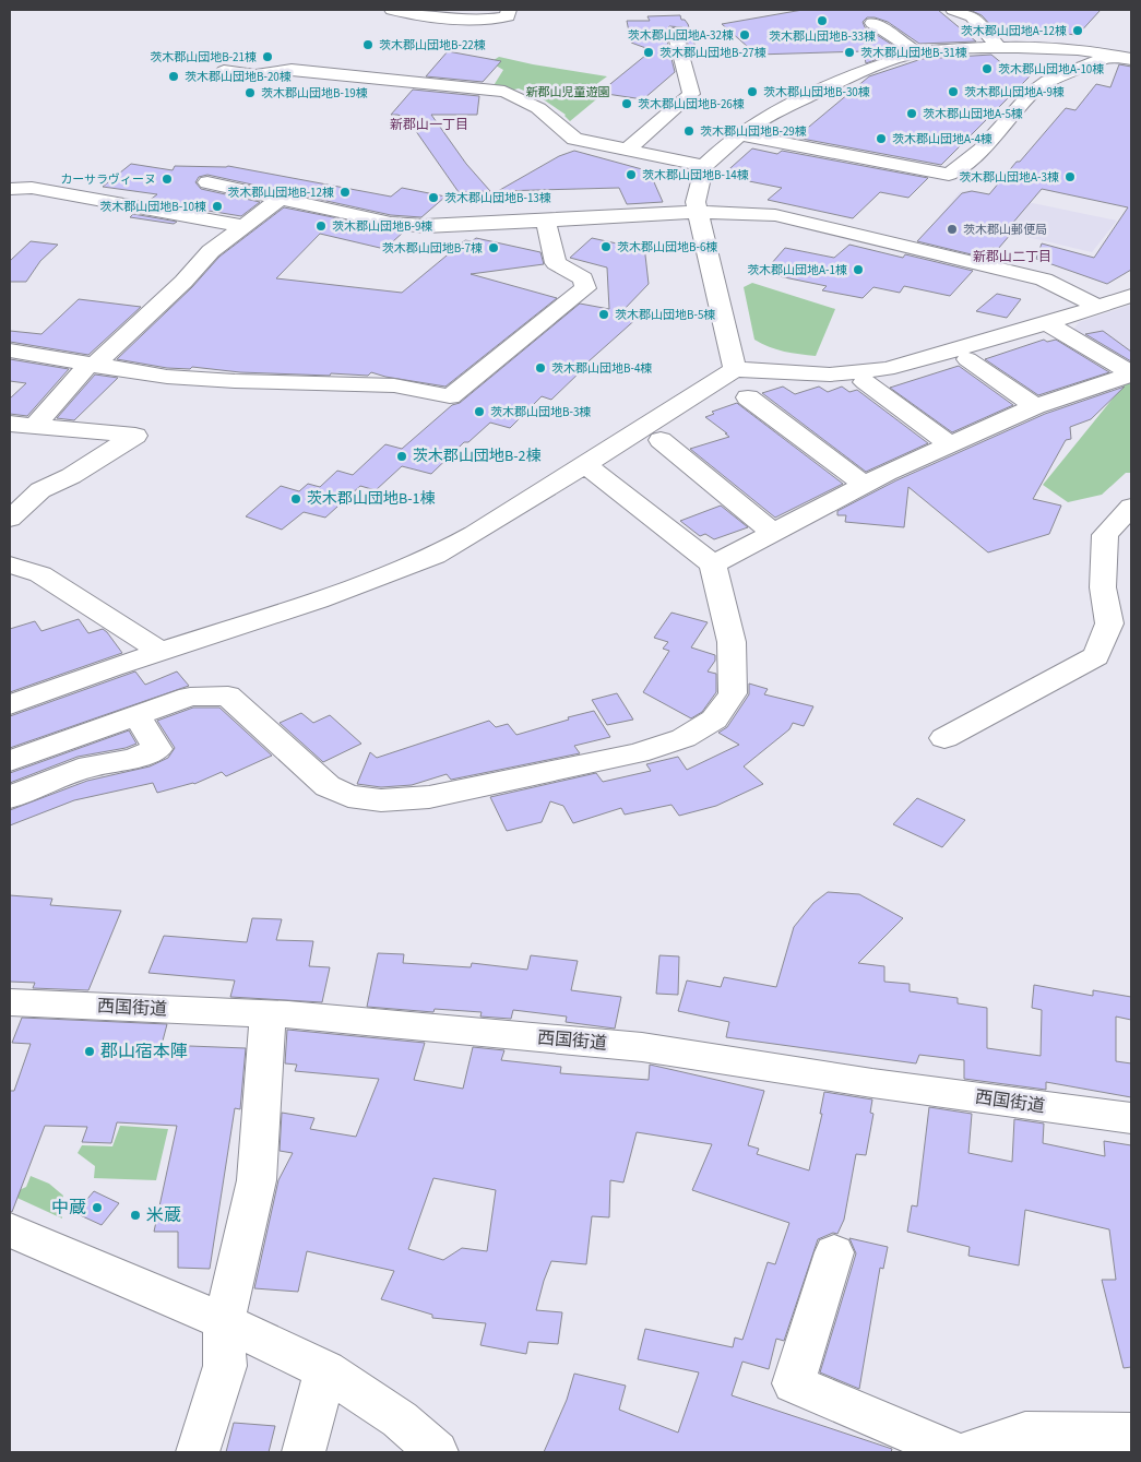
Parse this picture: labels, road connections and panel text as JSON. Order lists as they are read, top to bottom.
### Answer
{
  "streets": {
    "street": ["西国街道"]
  },
  "districts": ["新郡山一丁目", "新郡山二丁目"],
  "parks": ["新郡山児童遊園"],
  "places": [
    "茨木郡山団地B-33棟",
    "茨木郡山団地A-12棟",
    "茨木郡山団地A-32棟",
    "茨木郡山団地B-22棟",
    "茨木郡山団地B-27棟",
    "茨木郡山団地B-31棟",
    "茨木郡山団地B-21棟",
    "茨木郡山団地A-10棟",
    "茨木郡山団地B-20棟",
    "茨木郡山団地B-30棟",
    "茨木郡山団地A-9棟",
    "茨木郡山団地B-19棟",
    "茨木郡山団地B-26棟",
    "茨木郡山団地A-5棟",
    "茨木郡山団地B-29棟",
    "茨木郡山団地A-4棟",
    "茨木郡山団地B-14棟",
    "茨木郡山団地A-3棟",
    "カーサラヴィーヌ",
    "茨木郡山団地B-12棟",
    "茨木郡山団地B-13棟",
    "茨木郡山団地B-10棟",
    "茨木郡山団地B-9棟",
    "茨木郡山郵便局",
    "茨木郡山団地B-6棟",
    "茨木郡山団地B-7棟",
    "茨木郡山団地A-1棟",
    "茨木郡山団地B-5棟",
    "茨木郡山団地B-4棟",
    "茨木郡山団地B-3棟",
    "茨木郡山団地B-2棟",
    "茨木郡山団地B-1棟",
    "郡山宿本陣",
    "中蔵",
    "米蔵"
  ]
}
